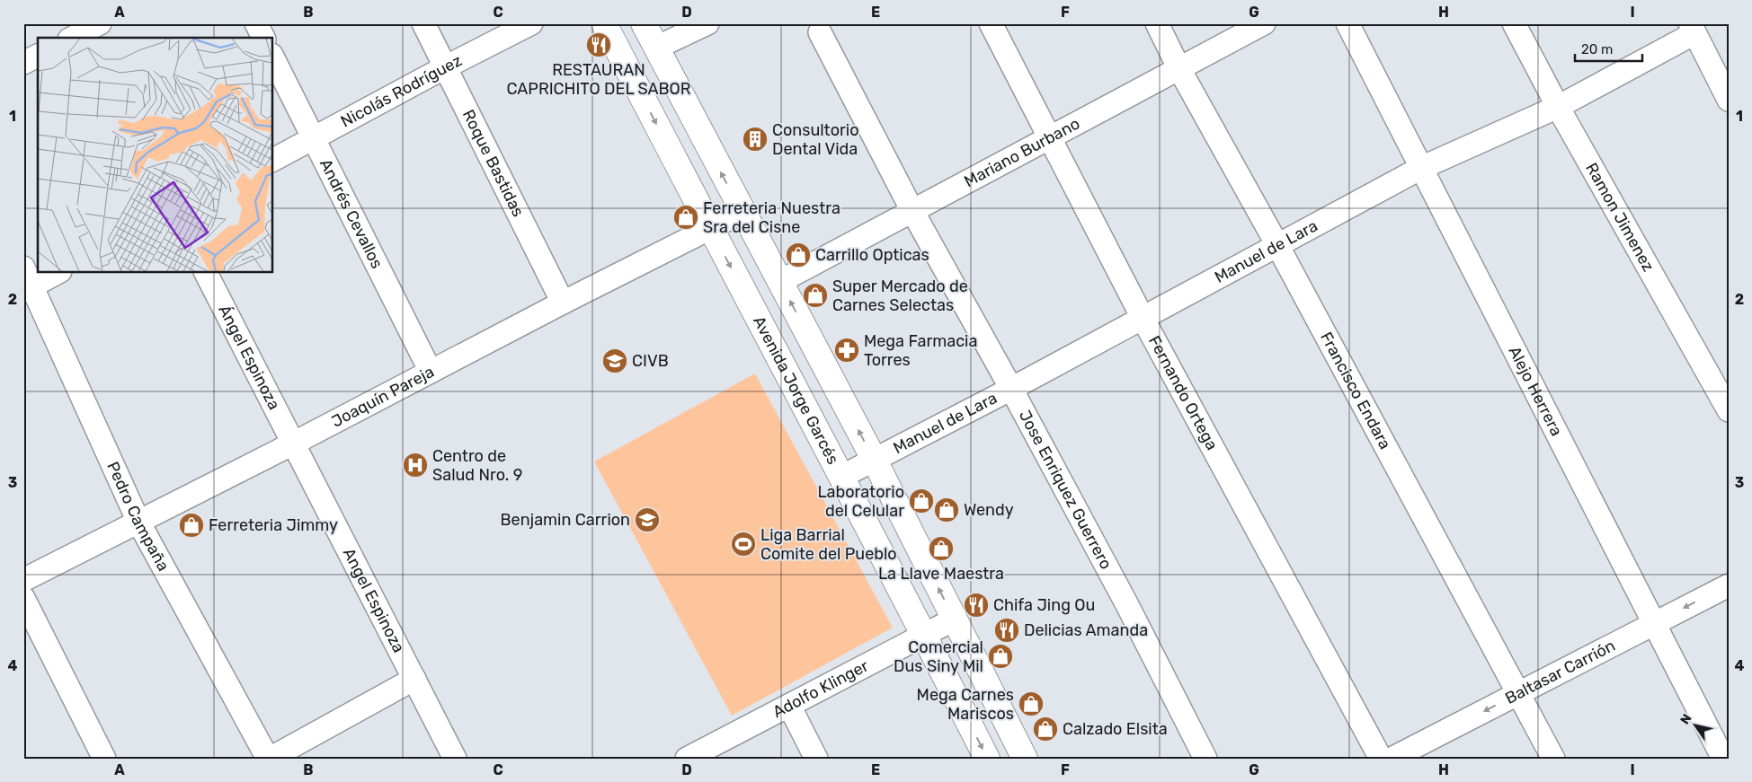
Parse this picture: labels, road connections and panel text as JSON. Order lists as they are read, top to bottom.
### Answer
{
  "streets": {
    "street": [
      "Nicolás Rodríguez",
      "Mariano Burbano",
      "Roque Bastidas",
      "Andrés Cevallos",
      "Ramon Jimenez",
      "Manuel de Lara",
      "Ángel Espinoza",
      "Avenida Jorge Garcés",
      "Francisco Endara",
      "Alejo Herrera",
      "Fernando Ortega",
      "Joaquín Pareja",
      "Jose Enriquez Guerrero",
      "Pedro Campaña",
      "Angel Espinoza",
      "Baltasar Carrión",
      "Adolfo Klinger"
    ]
  },
  "crossings": [
    ["Nicolás Rodríguez", "Roque Bastidas"],
    ["Nicolás Rodríguez", "Andrés Cevallos"],
    ["Mariano Burbano", "Francisco Endara"],
    ["Mariano Burbano", "Fernando Ortega"],
    ["Mariano Burbano", "Jose Enriquez Guerrero"],
    ["Roque Bastidas", "Joaquín Pareja"],
    ["Andrés Cevallos", "Joaquín Pareja"],
    ["Ramon Jimenez", "Manuel de Lara"],
    ["Manuel de Lara", "Avenida Jorge Garcés"],
    ["Manuel de Lara", "Francisco Endara"],
    ["Manuel de Lara", "Alejo Herrera"],
    ["Manuel de Lara", "Fernando Ortega"],
    ["Manuel de Lara", "Jose Enriquez Guerrero"],
    ["Ángel Espinoza", "Joaquín Pareja"],
    ["Ángel Espinoza", "Angel Espinoza"],
    ["Avenida Jorge Garcés", "Joaquín Pareja"],
    ["Avenida Jorge Garcés", "Adolfo Klinger"],
    ["Francisco Endara", "Baltasar Carrión"],
    ["Alejo Herrera", "Baltasar Carrión"],
    ["Joaquín Pareja", "Pedro Campaña"],
    ["Joaquín Pareja", "Angel Espinoza"]
  ],
  "one_way": ["Baltasar Carrión"],
  "places": {
    "restaurant": ["RESTAURAN CAPRICHITO DEL SABOR", "Chifa Jing Ou", "Delicias Amanda"],
    "building": ["Consultorio Dental Vida"],
    "shop": [
      "Ferreteria Nuestra Sra del Cisne",
      "Carrillo Opticas",
      "Super Mercado de Carnes Selectas",
      "Laboratorio del Celular",
      "Wendy",
      "Ferreteria Jimmy",
      "La Llave Maestra",
      "Comercial Dus Siny Mil",
      "Mega Carnes Mariscos",
      "Calzado Elsita"
    ],
    "pharmacy": ["Mega Farmacia Torres"],
    "school or university": ["CIVB", "Benjamin Carrion"],
    "hospital": ["Centro de Salud Nro. 9"],
    "sports": ["Liga Barrial Comite del Pueblo"]
  },
  "scale_bar": "20 m",
  "north": "top left",
  "grid": {
    "columns": [
      "A",
      "B",
      "C",
      "D",
      "E",
      "F",
      "G",
      "H",
      "I"
    ],
    "rows": [
      "1",
      "2",
      "3",
      "4"
    ]
  }
}
